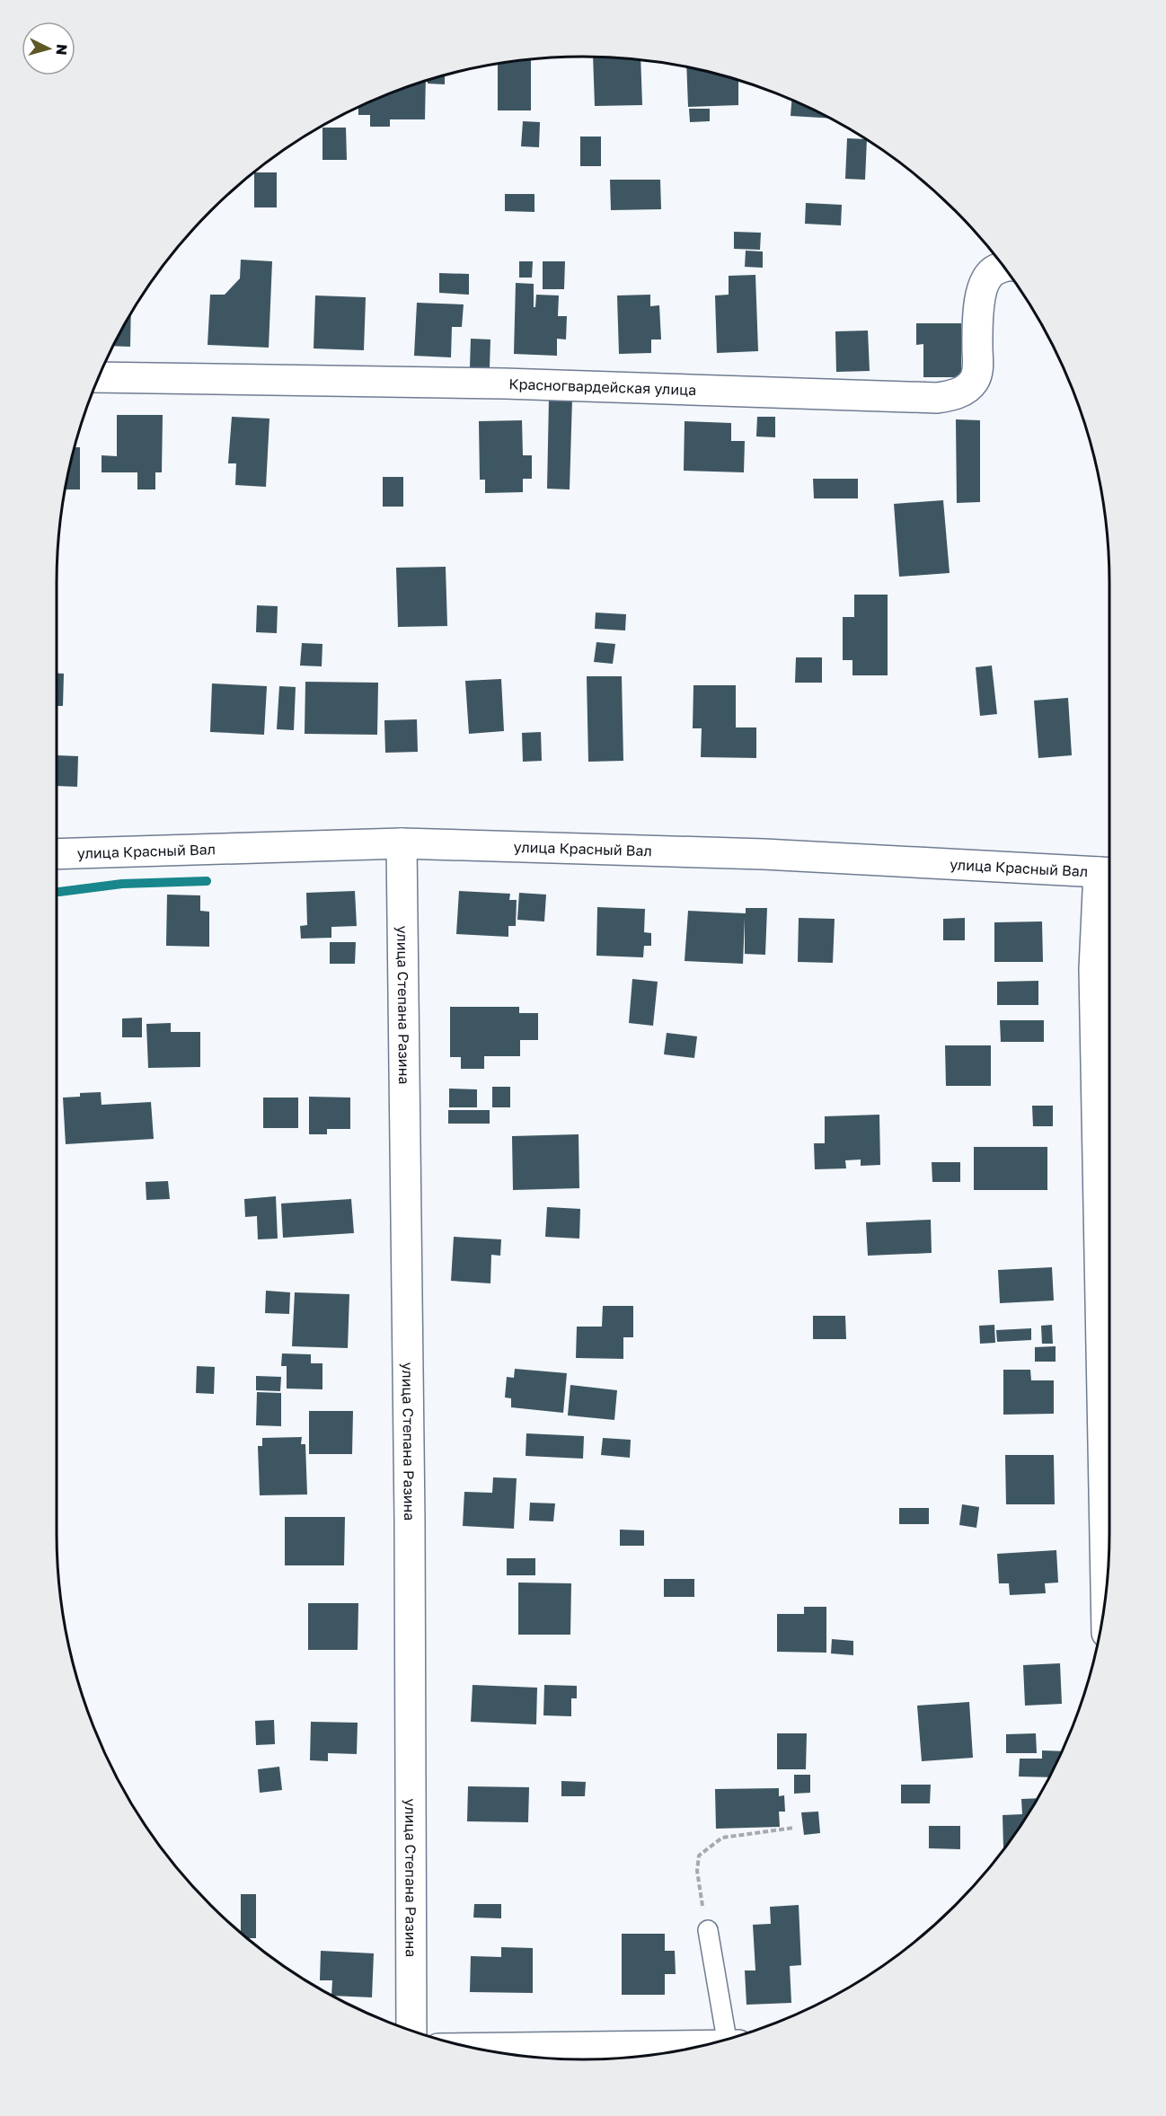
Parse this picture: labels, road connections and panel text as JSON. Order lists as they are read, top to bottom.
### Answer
{
  "streets": {
    "street": ["Красногвардейская улица", "улица Красный Вал", "улица Степана Разина"]
  },
  "crossings": [
    ["улица Красный Вал", "улица Степана Разина"]
  ],
  "north": "right"
}
